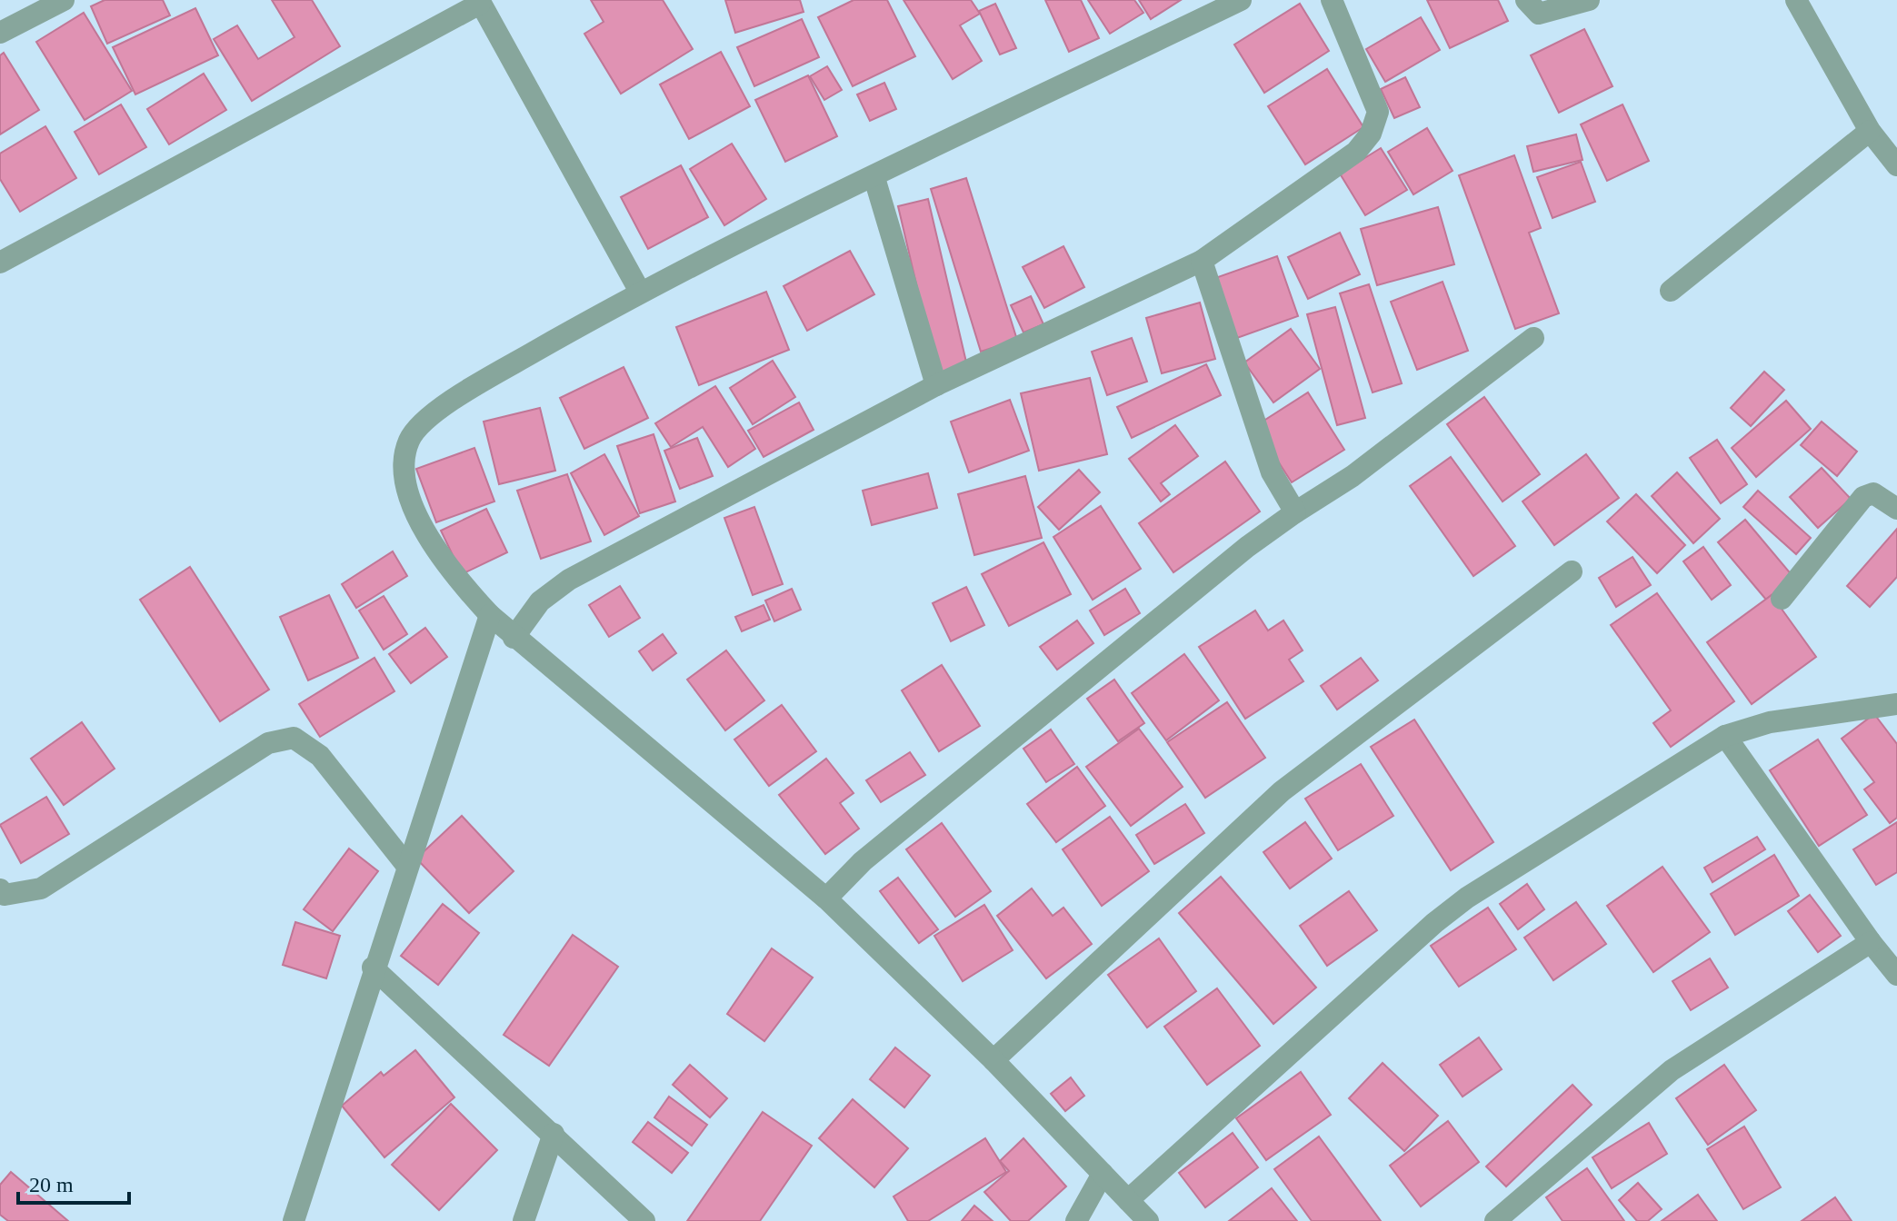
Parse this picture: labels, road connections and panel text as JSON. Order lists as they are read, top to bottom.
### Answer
{
  "scale_bar": "20 m"
}
